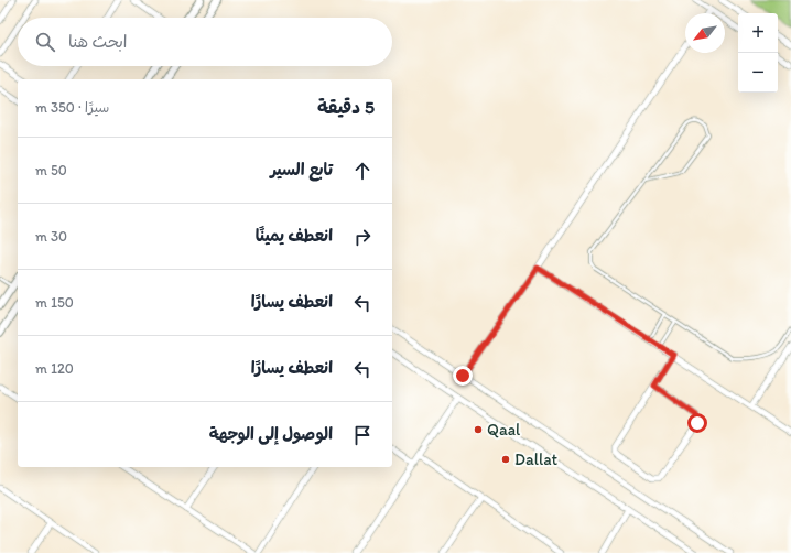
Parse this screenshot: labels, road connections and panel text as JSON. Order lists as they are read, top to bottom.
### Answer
{
  "places": ["Qaal", "Dallat"],
  "north": "bottom left",
  "page": {
    "map_buttons": ["+", "−"],
    "search": "ابحث هنا",
    "heading": ["5 دقيقة", "سيرًا · 350 m"],
    "list": [
      ["تابع السير", "50 m"],
      ["انعطف يمينًا", "30 m"],
      ["انعطف يسارًا", "150 m"],
      ["انعطف يسارًا", "120 m"],
      "الوصول إلى الوجهة"
    ]
  }
}
